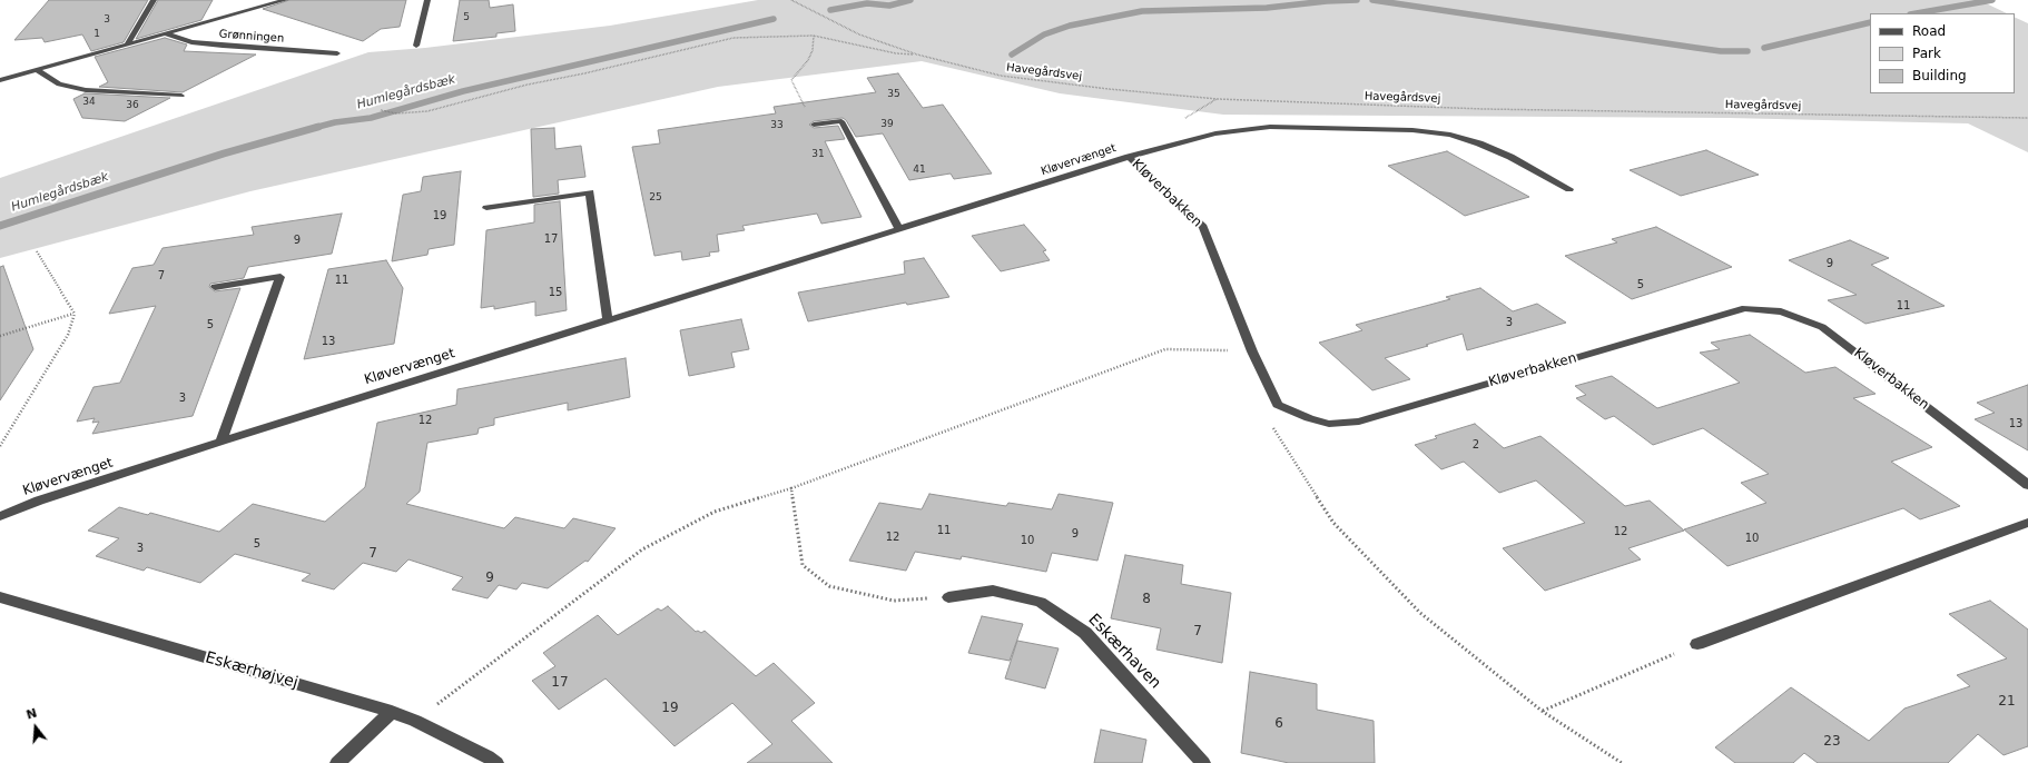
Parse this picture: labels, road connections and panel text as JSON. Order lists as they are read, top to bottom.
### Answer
{
  "streets": {
    "street": [
      "Grønningen",
      "Kløvervænget",
      "Kløverbakken",
      "Eskærhaven",
      "Eskærhøjvej"
    ],
    "path": ["Havegårdsvej"]
  },
  "crossings": [
    ["Kløvervænget", "Kløverbakken"]
  ],
  "water": ["Humlegårdsbæk"],
  "house_numbers": [
    "5",
    "3",
    "1",
    "35",
    "34",
    "36",
    "39",
    "33",
    "31",
    "41",
    "25",
    "19",
    "17",
    "9",
    "9",
    "7",
    "11",
    "5",
    "15",
    "11",
    "3",
    "5",
    "13",
    "3",
    "12",
    "13",
    "2",
    "11",
    "12",
    "9",
    "12",
    "10",
    "10",
    "5",
    "3",
    "7",
    "9",
    "8",
    "7",
    "17",
    "21",
    "19",
    "6",
    "23"
  ],
  "legend": ["Road", "Park", "Building"],
  "north": "top"
}
